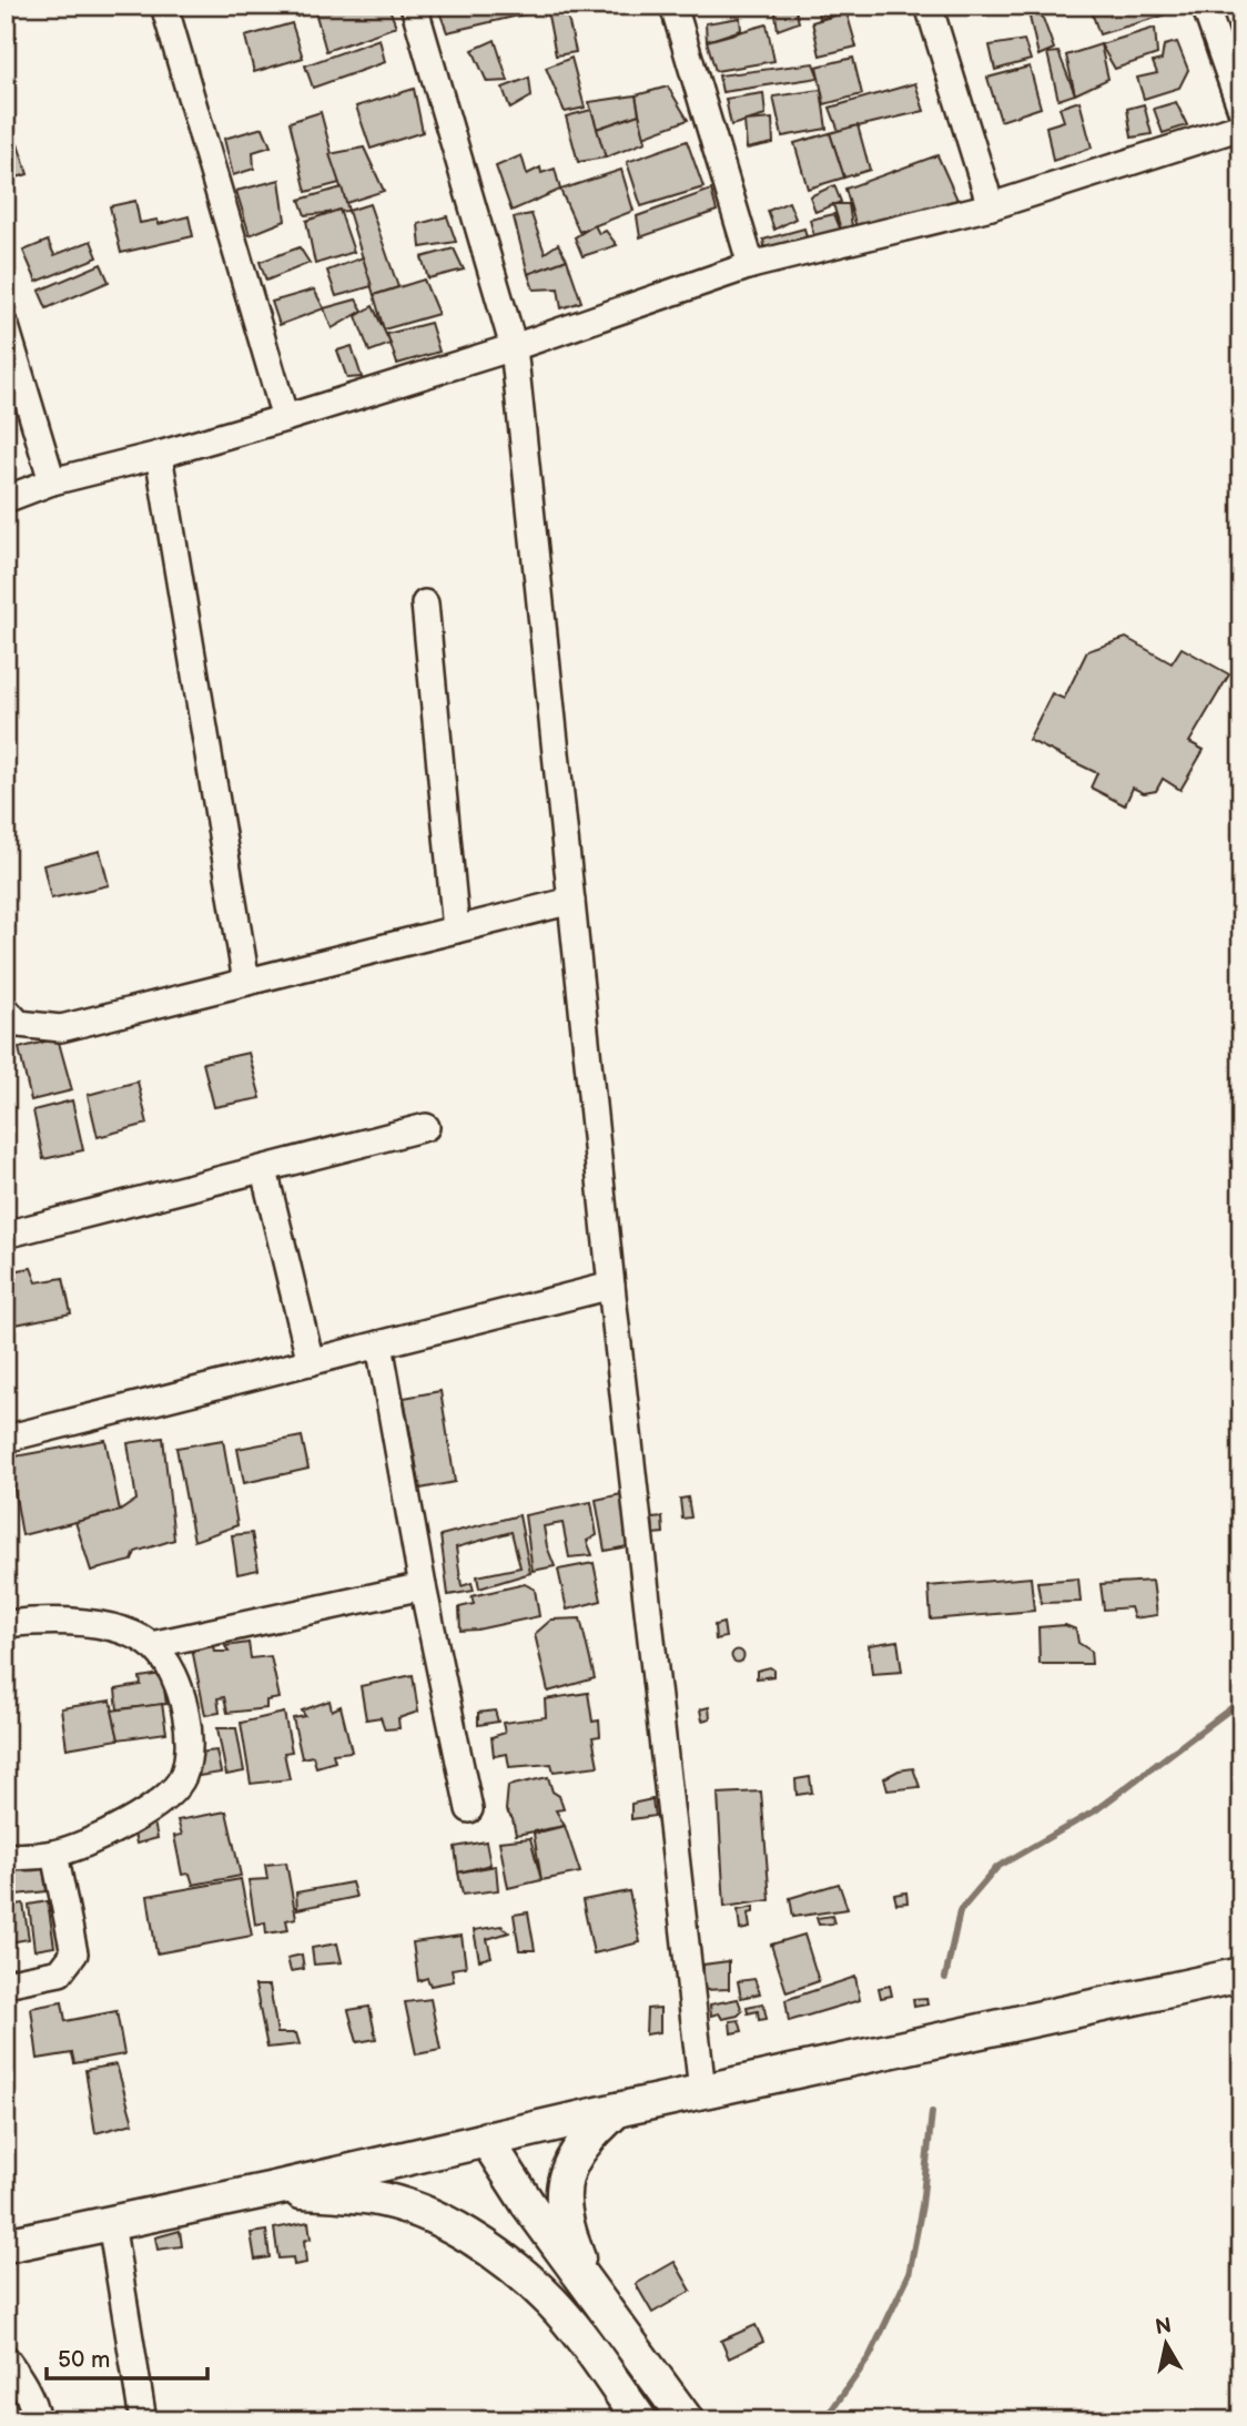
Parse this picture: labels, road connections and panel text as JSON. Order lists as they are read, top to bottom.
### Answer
{
  "scale_bar": "50 m",
  "north": "top"
}
